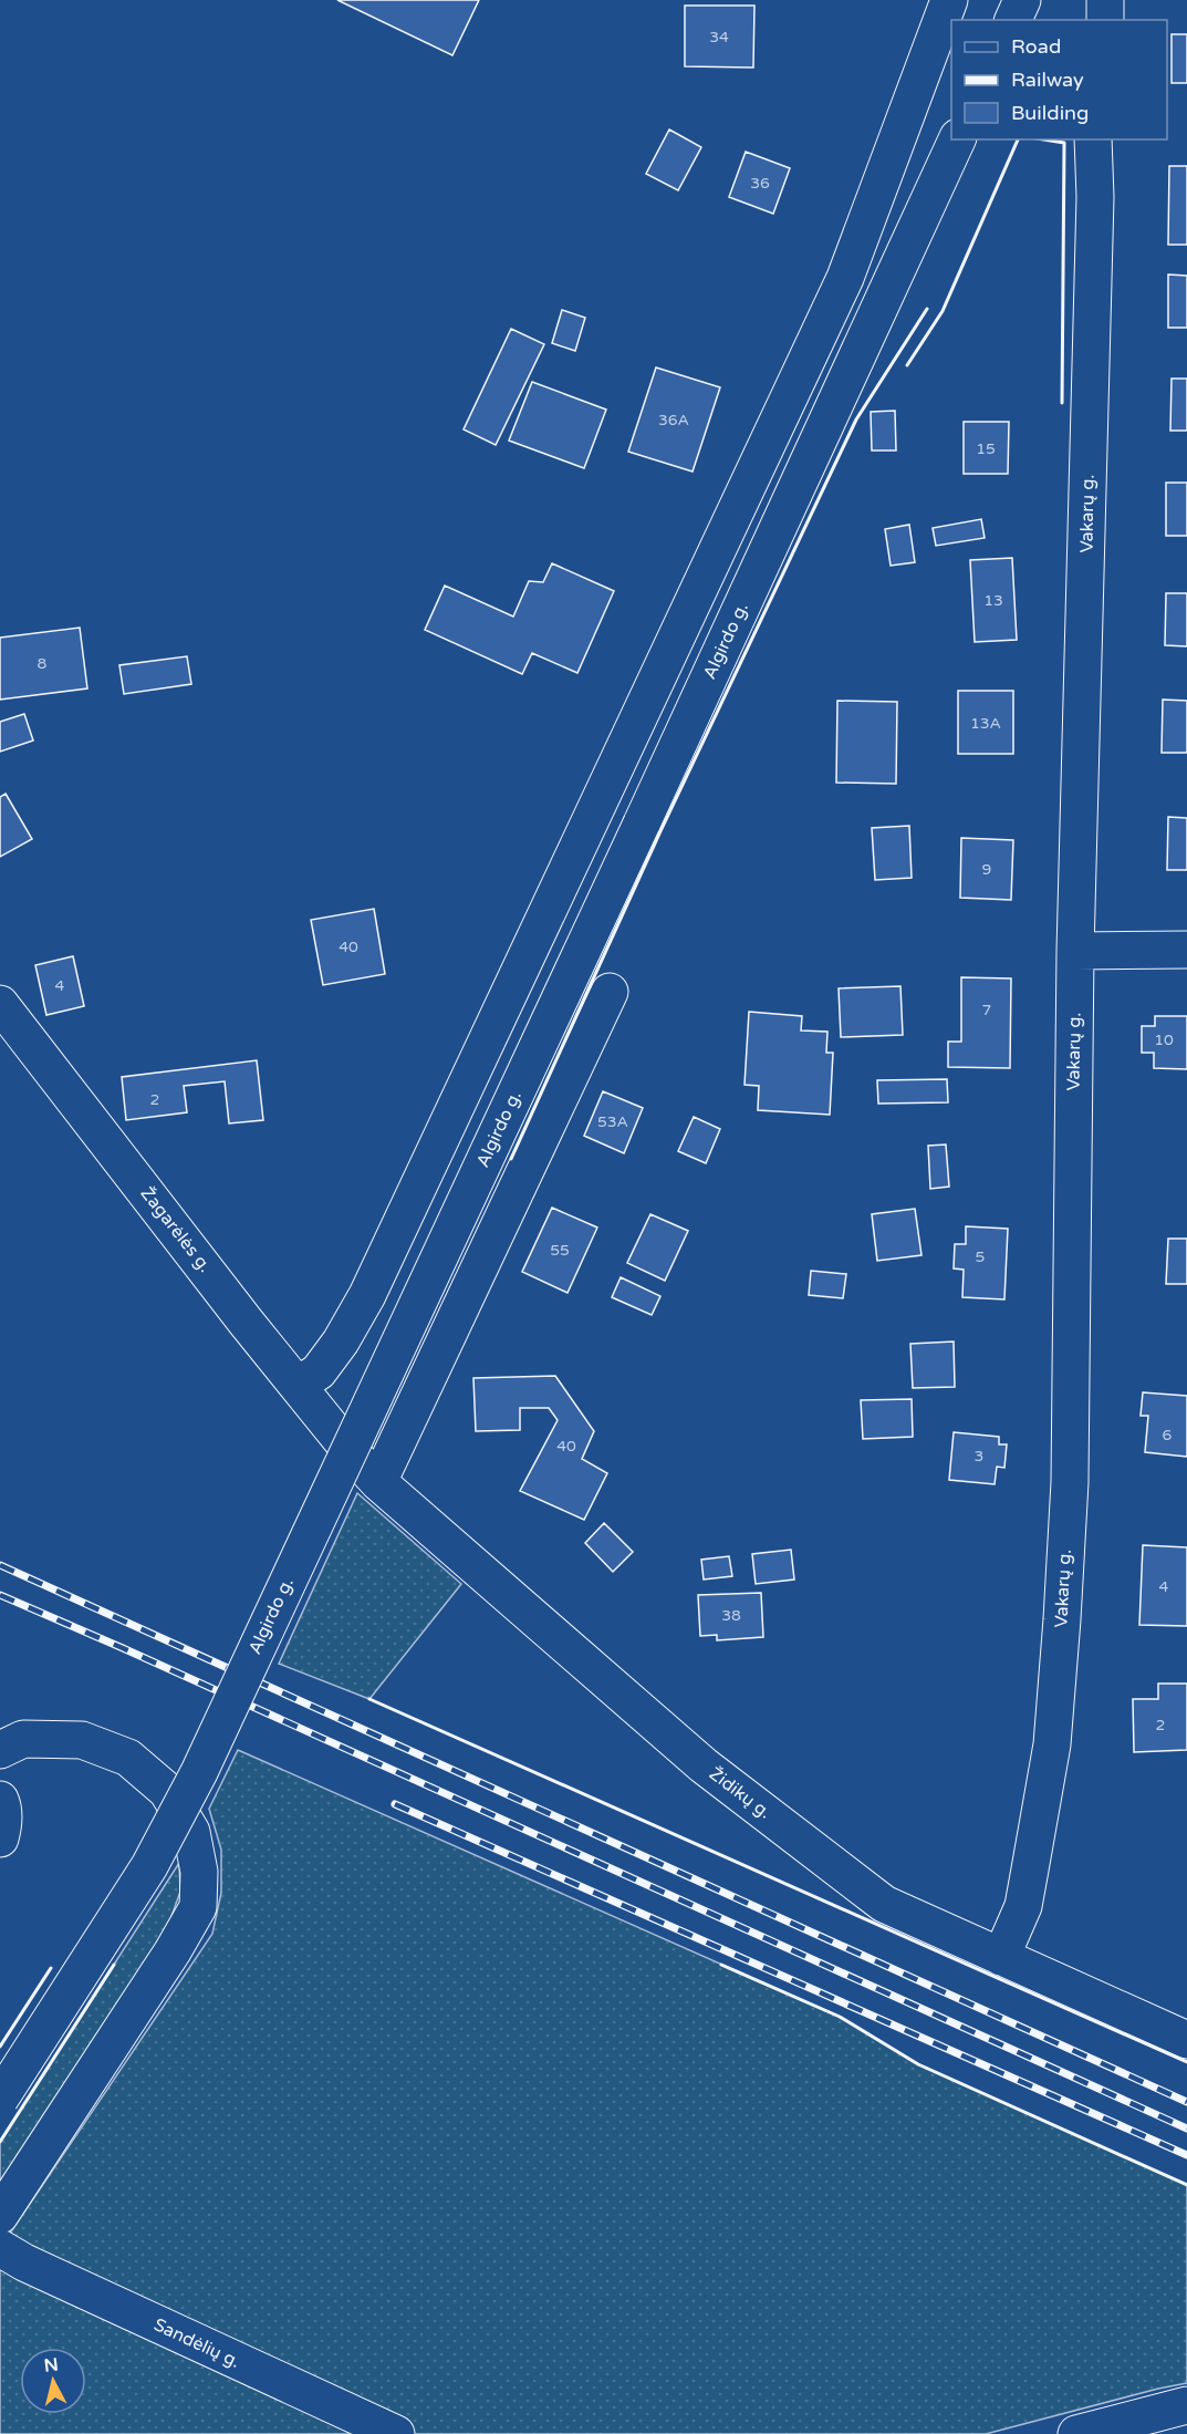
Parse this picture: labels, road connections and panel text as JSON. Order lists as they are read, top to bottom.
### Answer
{
  "streets": {
    "street": [
      "Vakarų g.",
      "Algirdo g.",
      "Žagarėlės g.",
      "Židikų g.",
      "Sandėlių g."
    ]
  },
  "crossings": [
    ["Vakarų g.", "Židikų g."],
    ["Žagarėlės g.", "Židikų g."]
  ],
  "house_numbers": [
    "34",
    "36",
    "36A",
    "15",
    "13",
    "8",
    "13A",
    "9",
    "40",
    "4",
    "7",
    "10",
    "2",
    "53A",
    "55",
    "5",
    "6",
    "40",
    "3",
    "4",
    "38",
    "2"
  ],
  "legend": ["Road", "Railway", "Building"],
  "north": "top"
}
